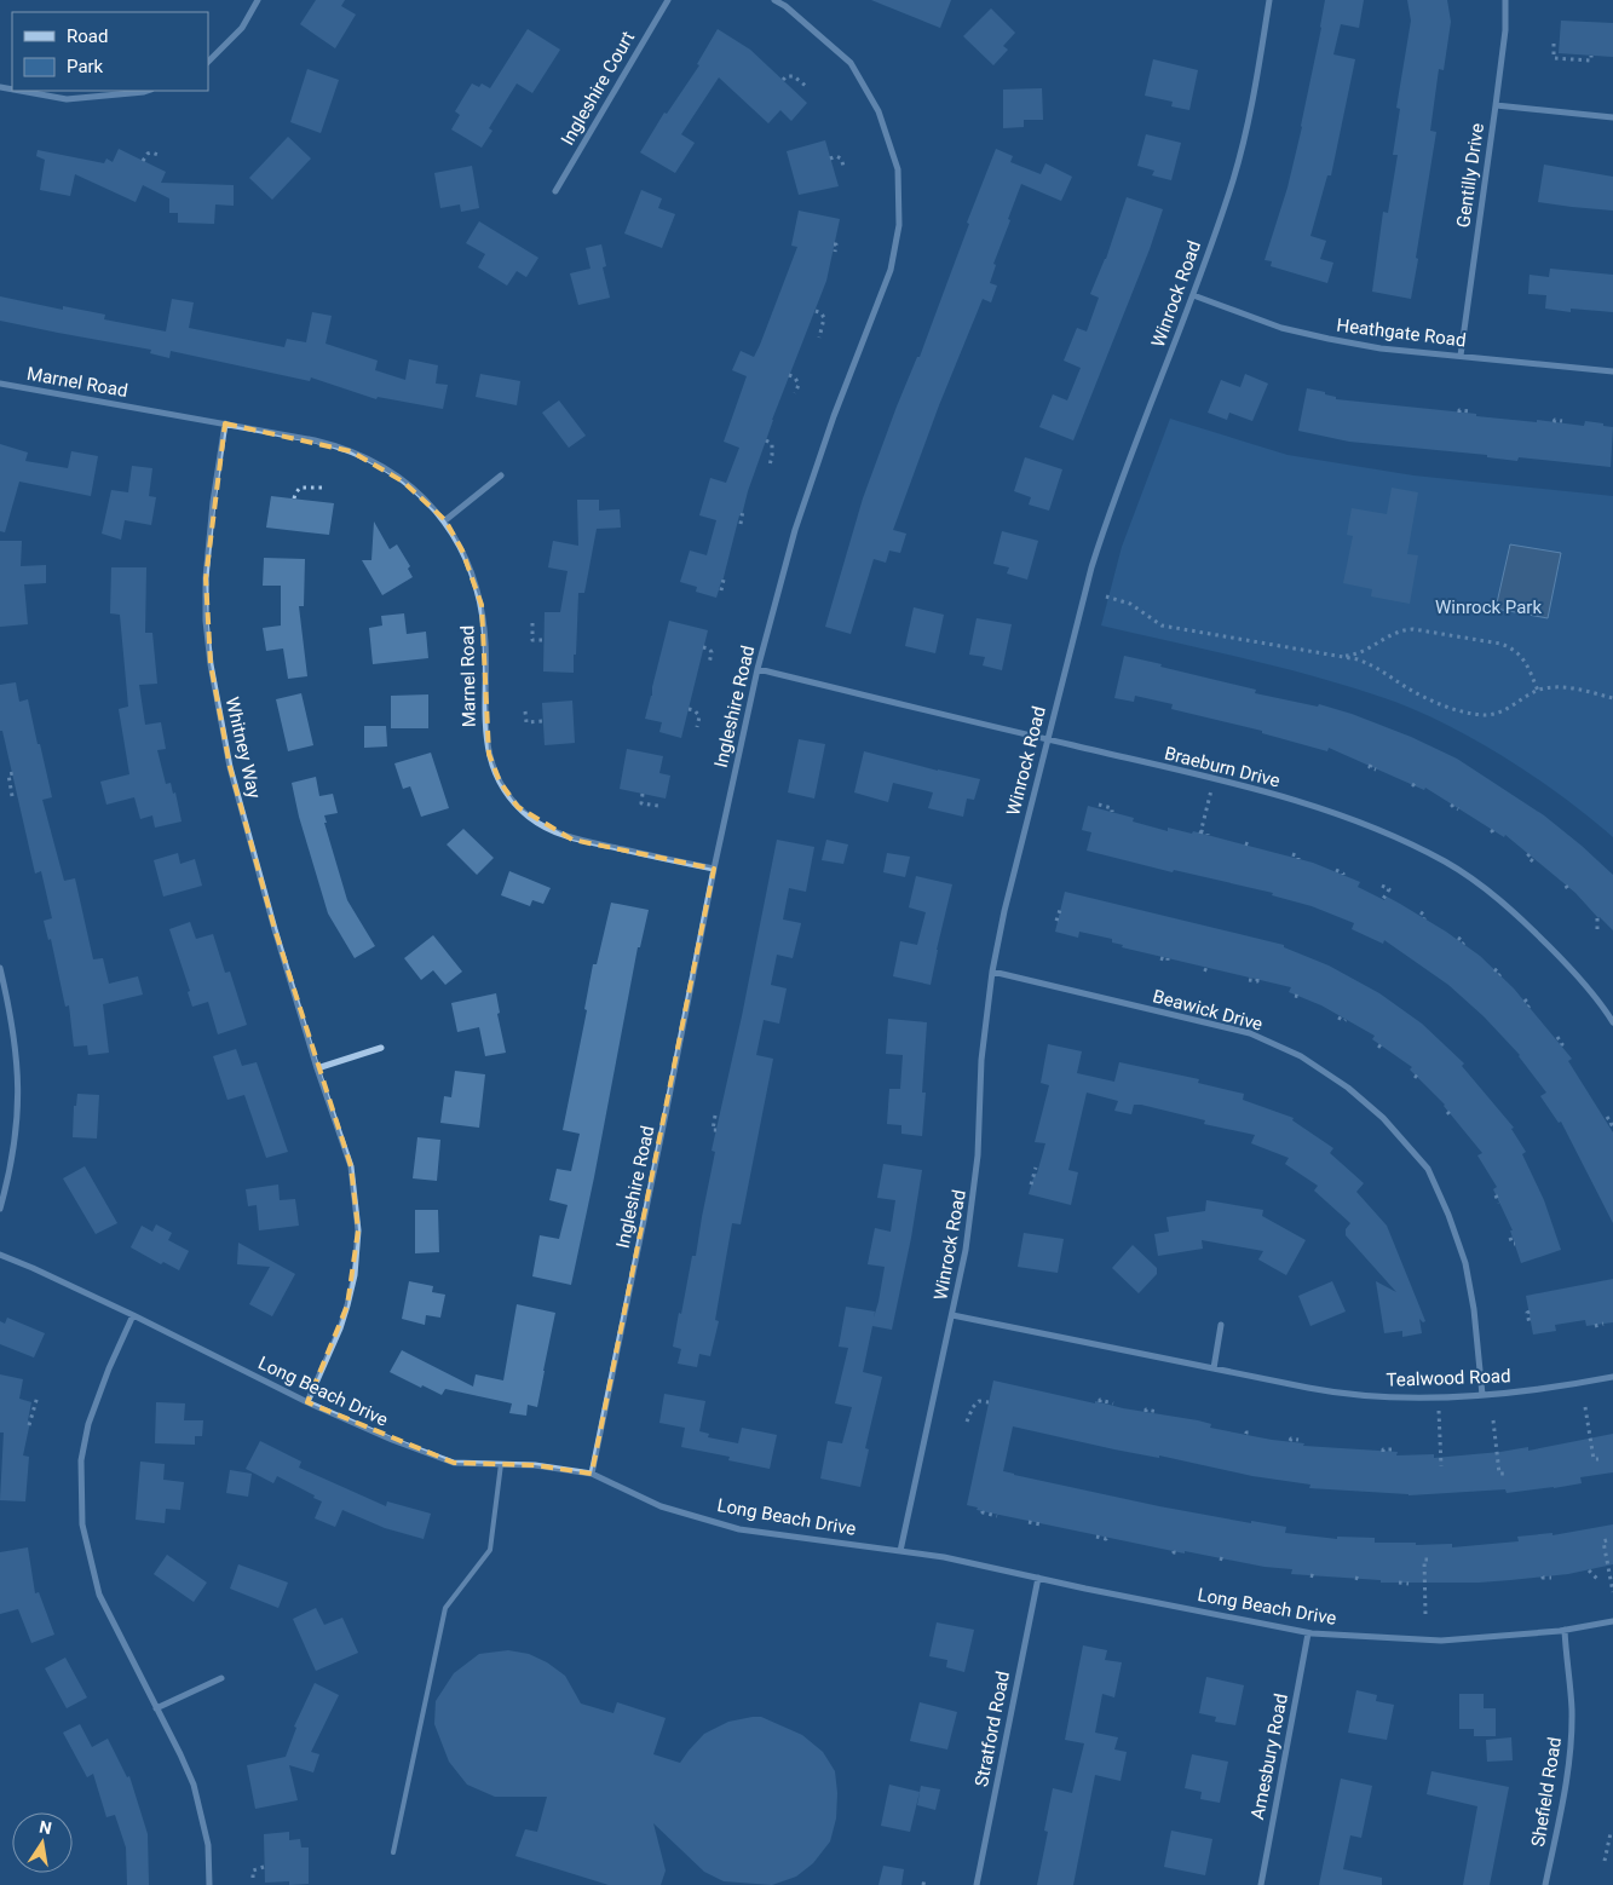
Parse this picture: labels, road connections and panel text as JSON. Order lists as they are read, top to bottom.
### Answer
{
  "streets": {
    "street": [
      "Ingleshire Court",
      "Gentilly Drive",
      "Winrock Road",
      "Heathgate Road",
      "Marnel Road",
      "Ingleshire Road",
      "Whitney Way",
      "Braeburn Drive",
      "Beawick Drive",
      "Tealwood Road",
      "Long Beach Drive",
      "Stratford Road",
      "Amesbury Road",
      "Shefield Road"
    ]
  },
  "crossings": [
    ["Gentilly Drive", "Heathgate Road"],
    ["Winrock Road", "Heathgate Road"],
    ["Winrock Road", "Braeburn Drive"],
    ["Winrock Road", "Beawick Drive"],
    ["Winrock Road", "Tealwood Road"],
    ["Winrock Road", "Long Beach Drive"],
    ["Marnel Road", "Ingleshire Road"],
    ["Marnel Road", "Whitney Way"],
    ["Ingleshire Road", "Braeburn Drive"],
    ["Ingleshire Road", "Long Beach Drive"],
    ["Whitney Way", "Long Beach Drive"],
    ["Beawick Drive", "Tealwood Road"],
    ["Long Beach Drive", "Stratford Road"],
    ["Long Beach Drive", "Amesbury Road"],
    ["Long Beach Drive", "Shefield Road"]
  ],
  "parks": ["Winrock Park"],
  "legend": ["Road", "Park"],
  "north": "top"
}
